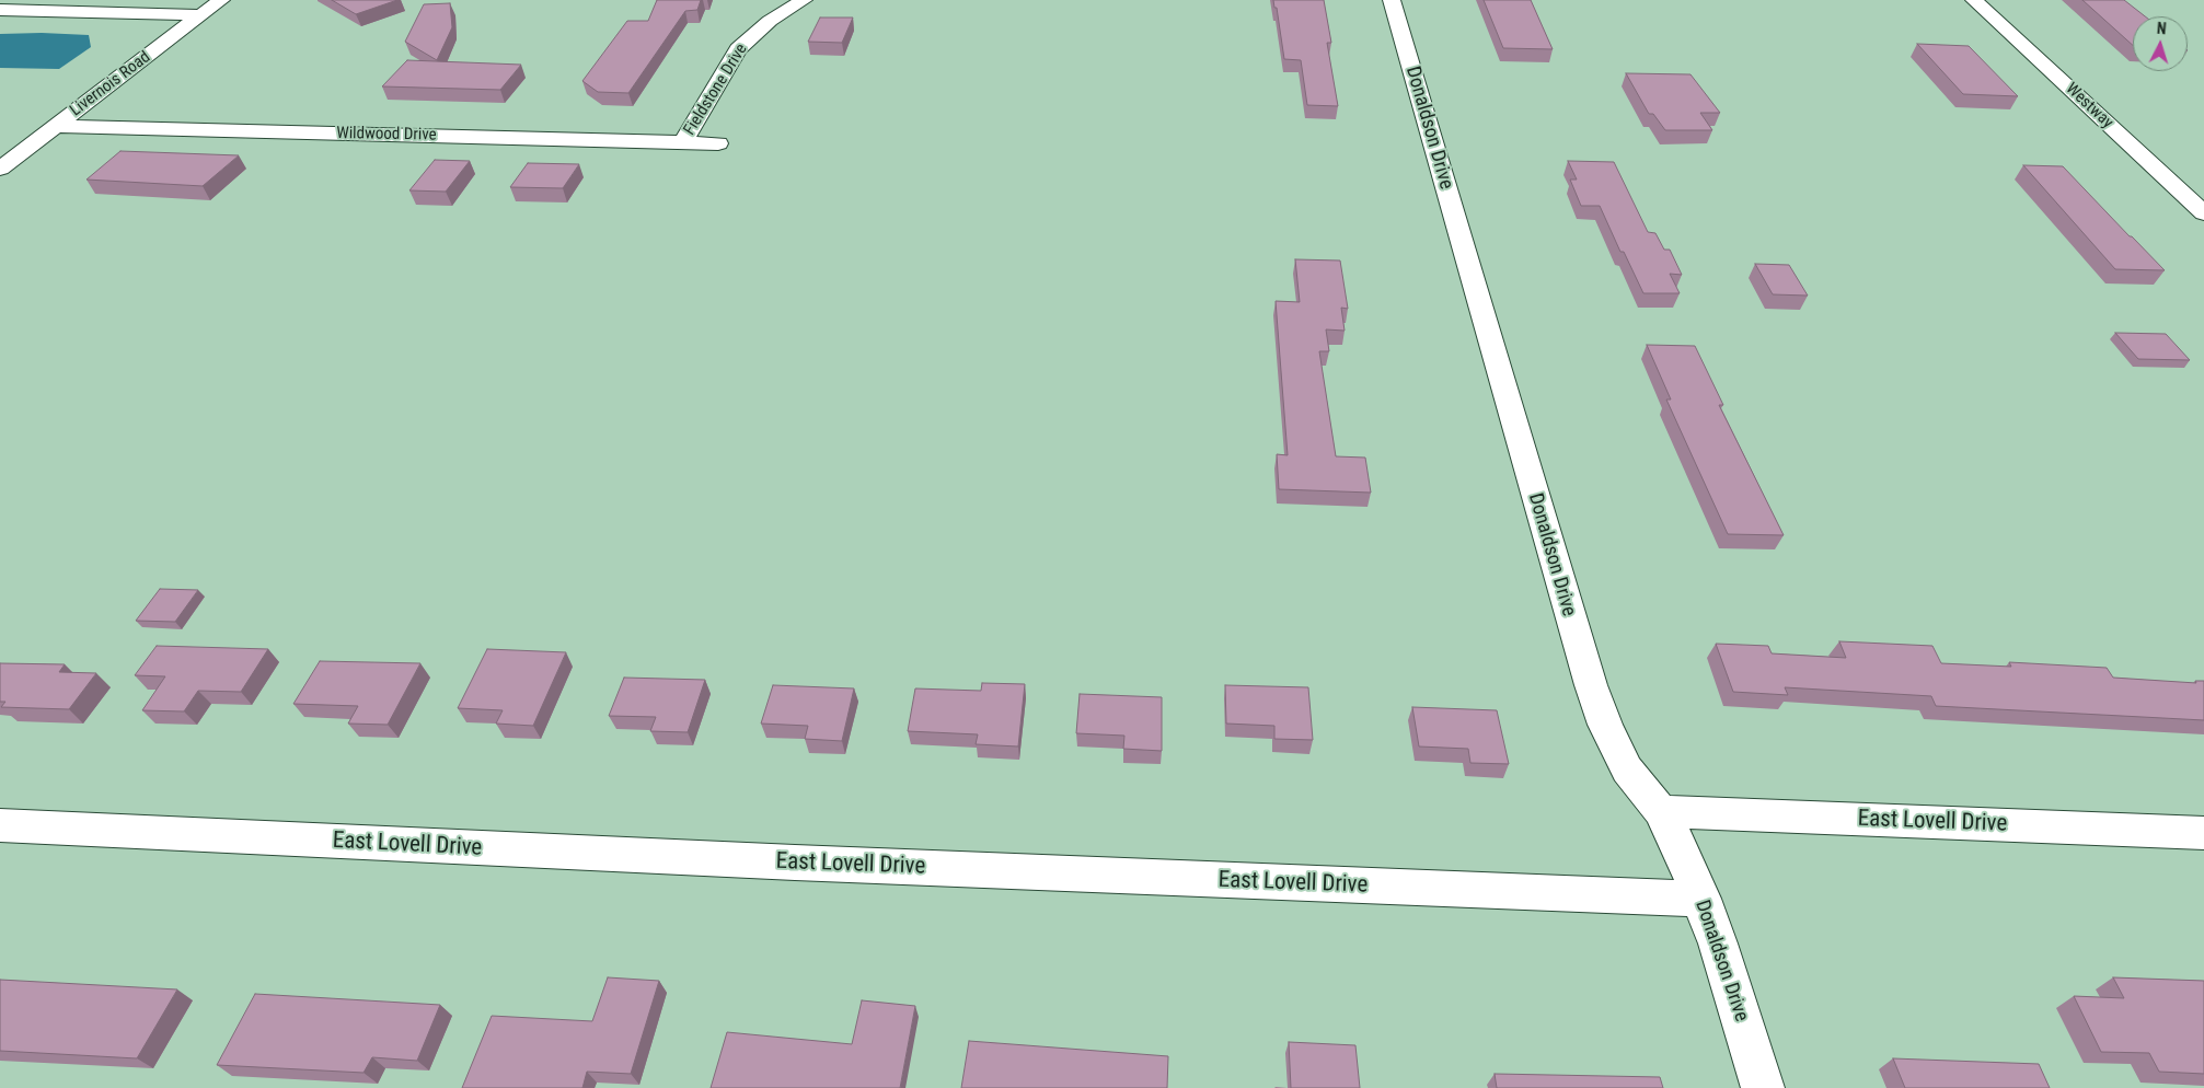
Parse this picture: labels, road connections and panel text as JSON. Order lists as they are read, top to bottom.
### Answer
{
  "streets": {
    "street": [
      "Livernois Road",
      "Fieldstone Drive",
      "Westway",
      "Donaldson Drive",
      "Wildwood Drive",
      "East Lovell Drive"
    ]
  },
  "crossings": [
    ["Livernois Road", "Wildwood Drive"],
    ["Fieldstone Drive", "Wildwood Drive"],
    ["Donaldson Drive", "East Lovell Drive"]
  ],
  "north": "top"
}
